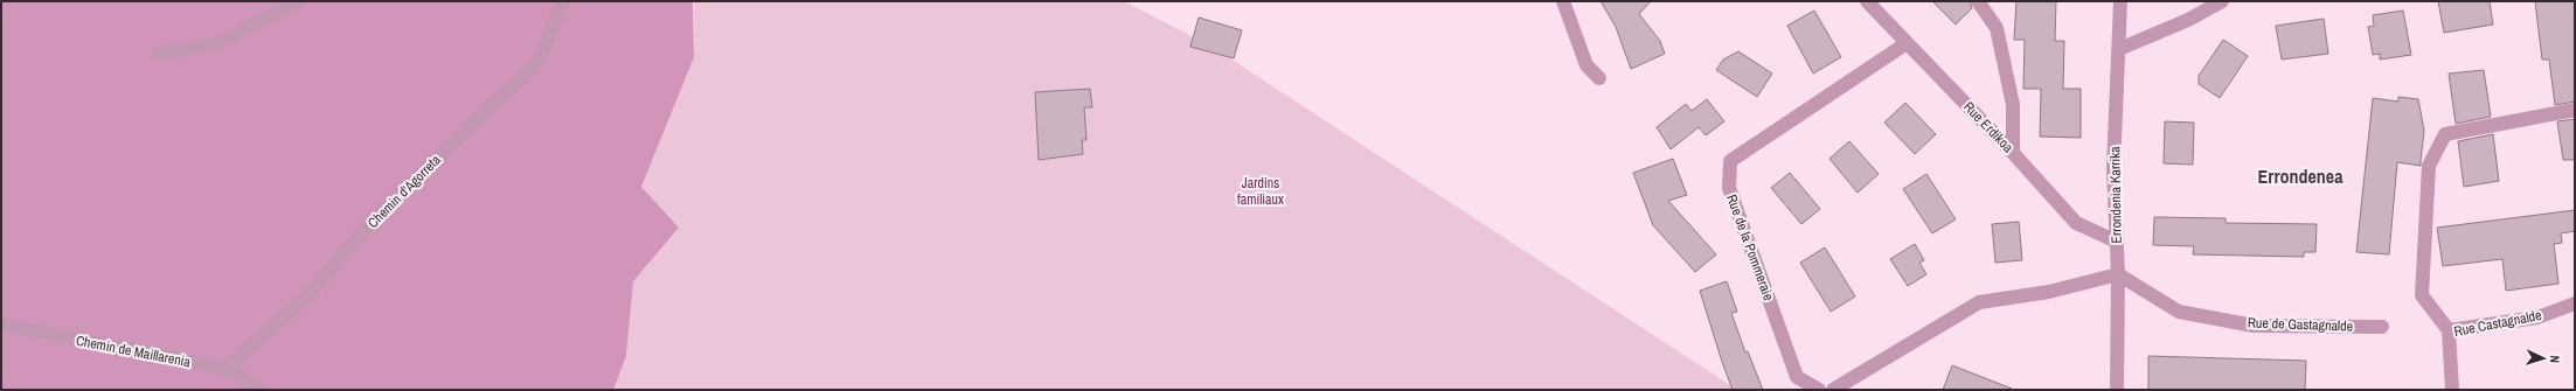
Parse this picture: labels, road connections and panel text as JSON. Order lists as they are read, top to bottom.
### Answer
{
  "streets": {
    "street": [
      "Rue Erdikoa",
      "Chemin d'Agorreta",
      "Errondenia Karrika",
      "Rue de la Pommeraie",
      "Rue Castagnalde",
      "Rue de Gastagnalde",
      "Chemin de Maillarenia"
    ]
  },
  "crossings": [
    ["Rue Erdikoa", "Errondenia Karrika"],
    ["Rue Erdikoa", "Rue de la Pommeraie"],
    ["Chemin d'Agorreta", "Chemin de Maillarenia"],
    ["Errondenia Karrika", "Rue de Gastagnalde"]
  ],
  "districts": ["Errondenea"],
  "parks": ["Jardins familiaux"],
  "north": "right"
}
